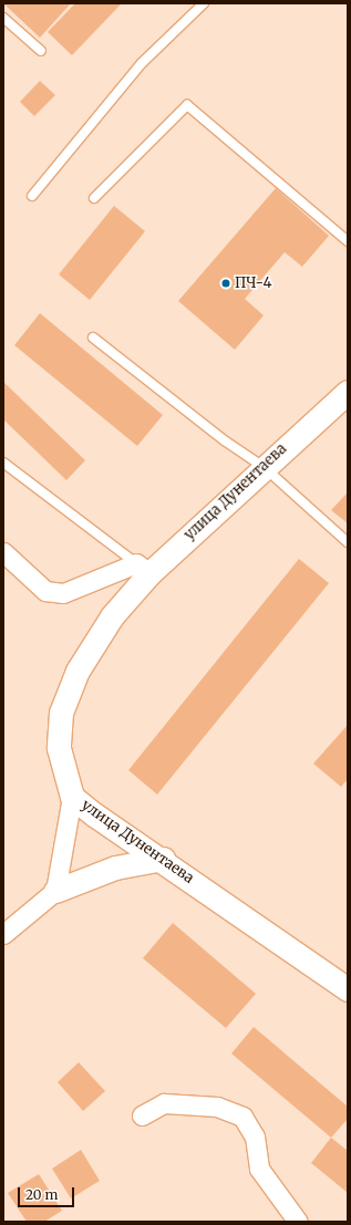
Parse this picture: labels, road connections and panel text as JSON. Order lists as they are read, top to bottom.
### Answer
{
  "streets": {
    "street": ["улица Дунентаева"]
  },
  "places": ["ПЧ-4"],
  "scale_bar": "20 m"
}
